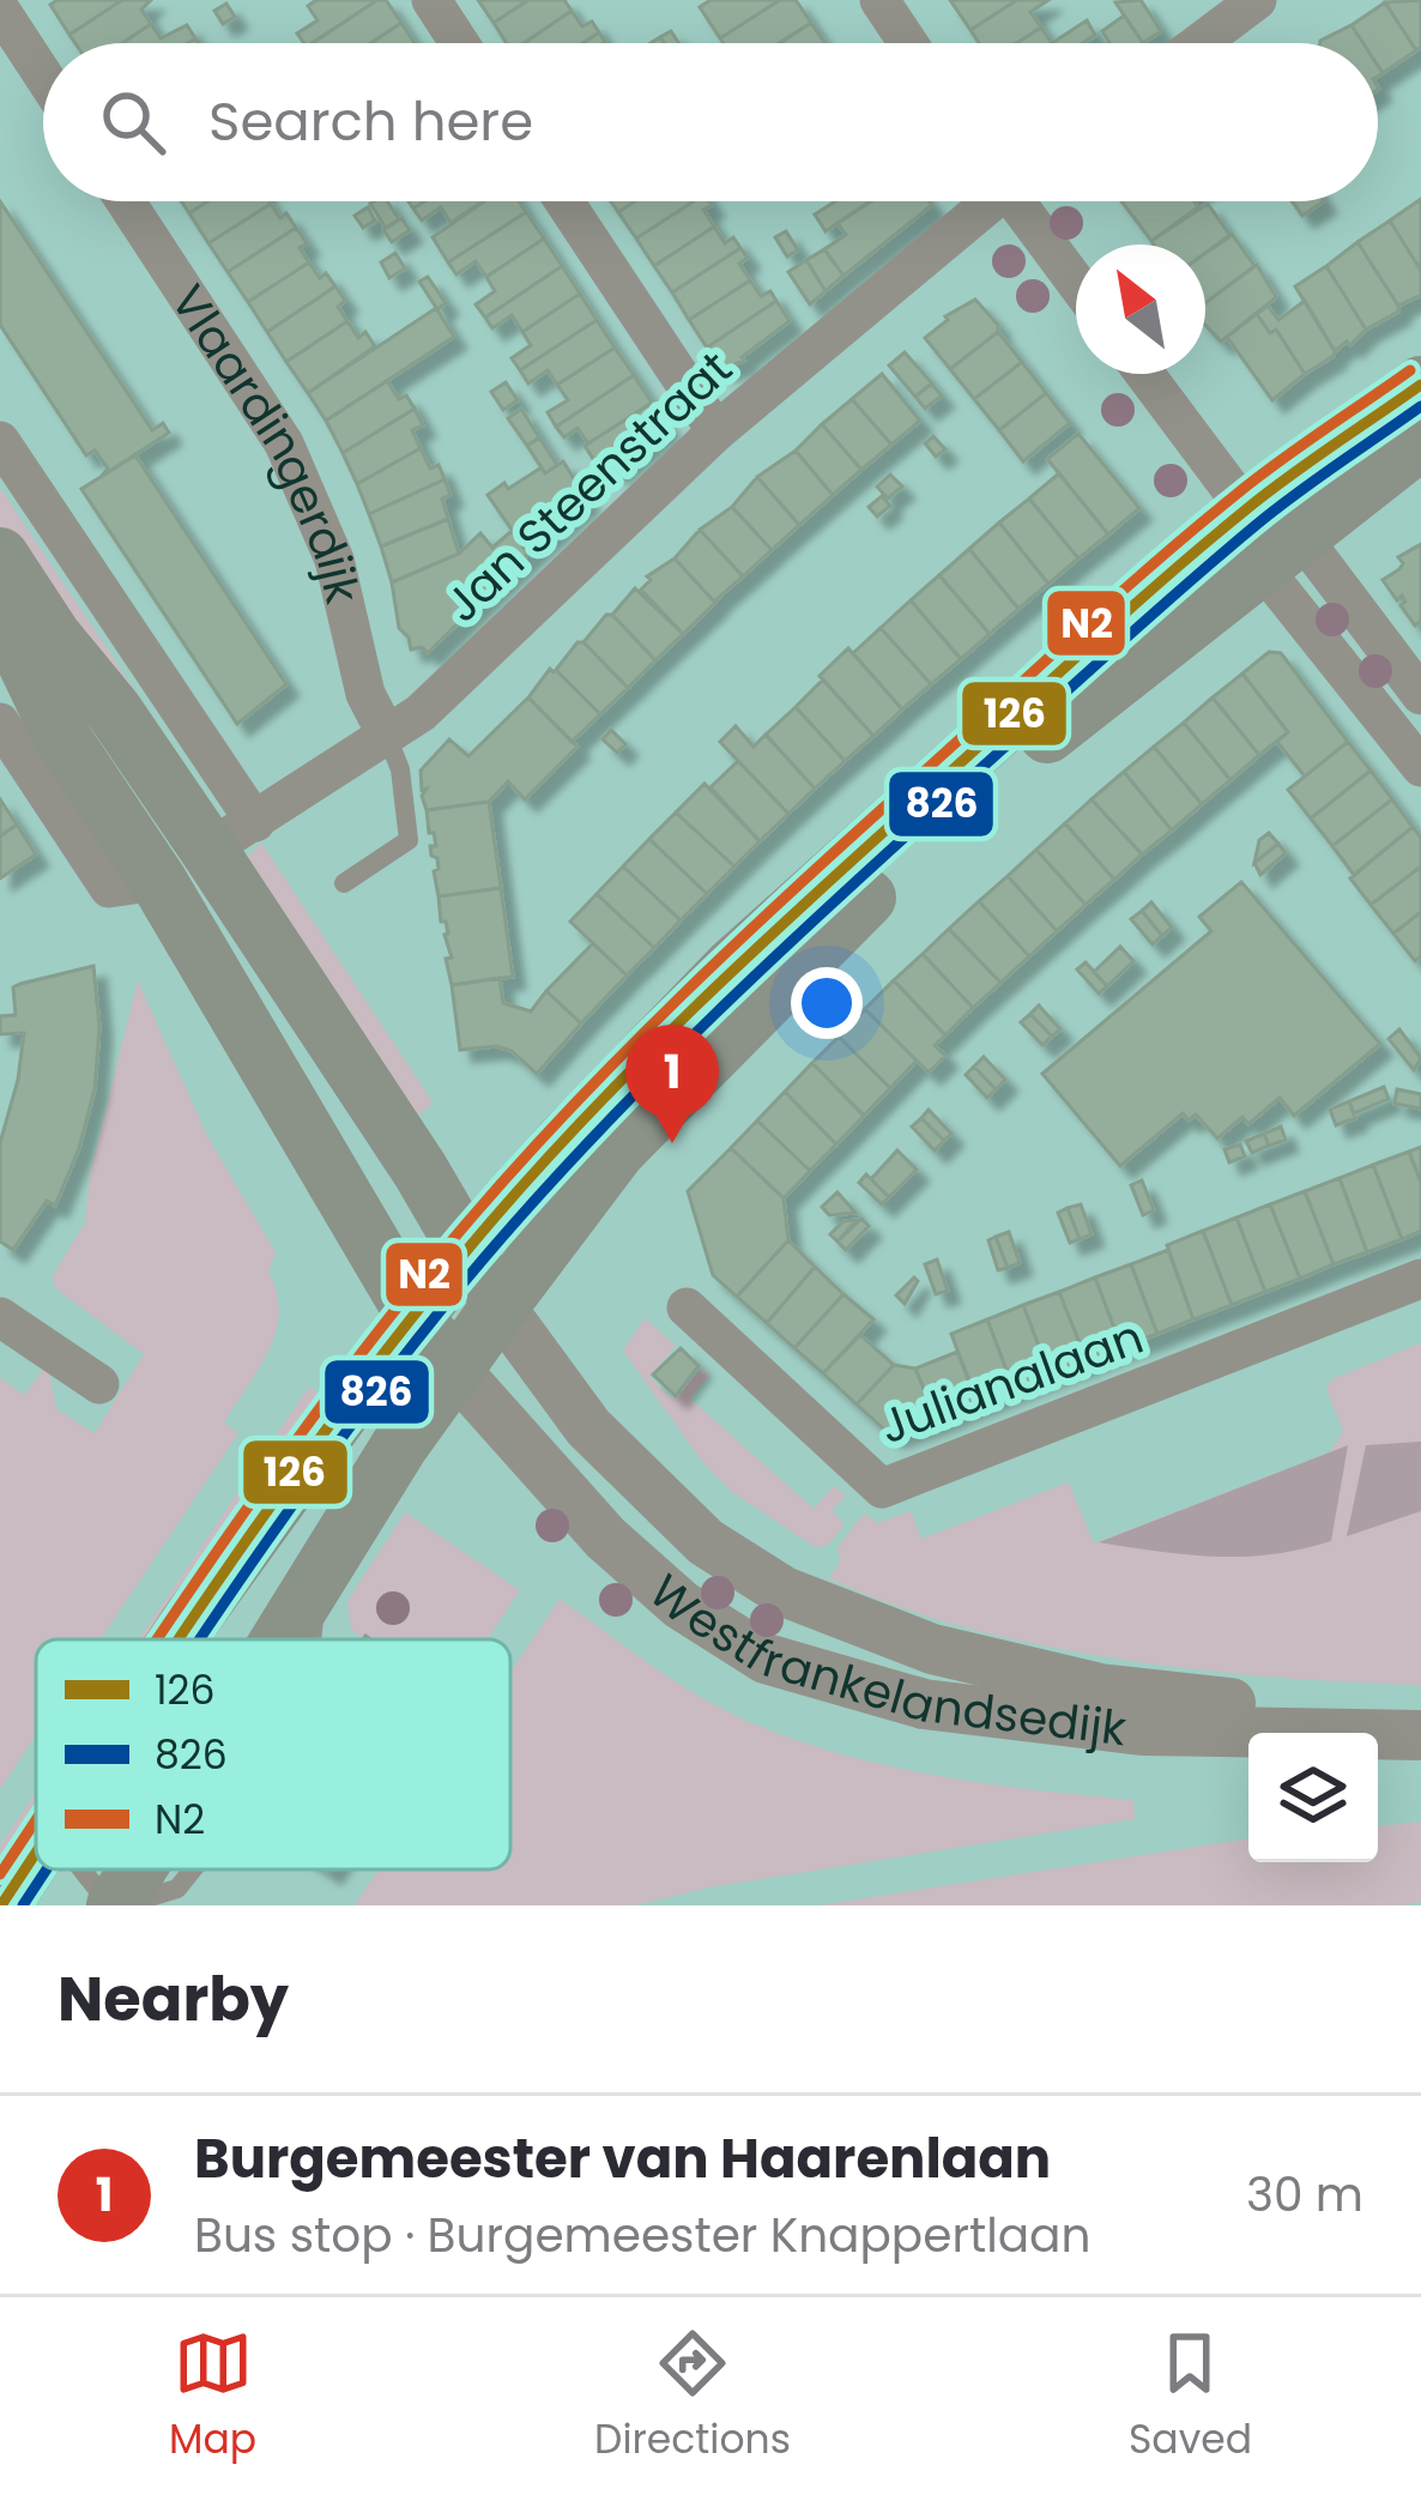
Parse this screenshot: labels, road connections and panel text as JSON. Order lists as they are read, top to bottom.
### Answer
{
  "streets": {
    "street": [
      "Vlaardingerdijk",
      "Jan Steenstraat",
      "Julianalaan",
      "Westfrankelandsedijk"
    ]
  },
  "crossings": [
    ["Vlaardingerdijk", "Jan Steenstraat"]
  ],
  "lines": ["transit line N2", "transit line 126", "transit line 826"],
  "legend": ["126", "826", "N2"],
  "north": "top left",
  "page": {
    "search": "Search here",
    "pins": "1",
    "heading": "Nearby",
    "list": [
      {
        "mark": "1",
        "name": "Burgemeester van Haarenlaan",
        "note": "Bus stop · Burgemeester Knappertlaan",
        "value": "30 m"
      }
    ],
    "nav": ["Map", "Directions", "Saved"]
  }
}
